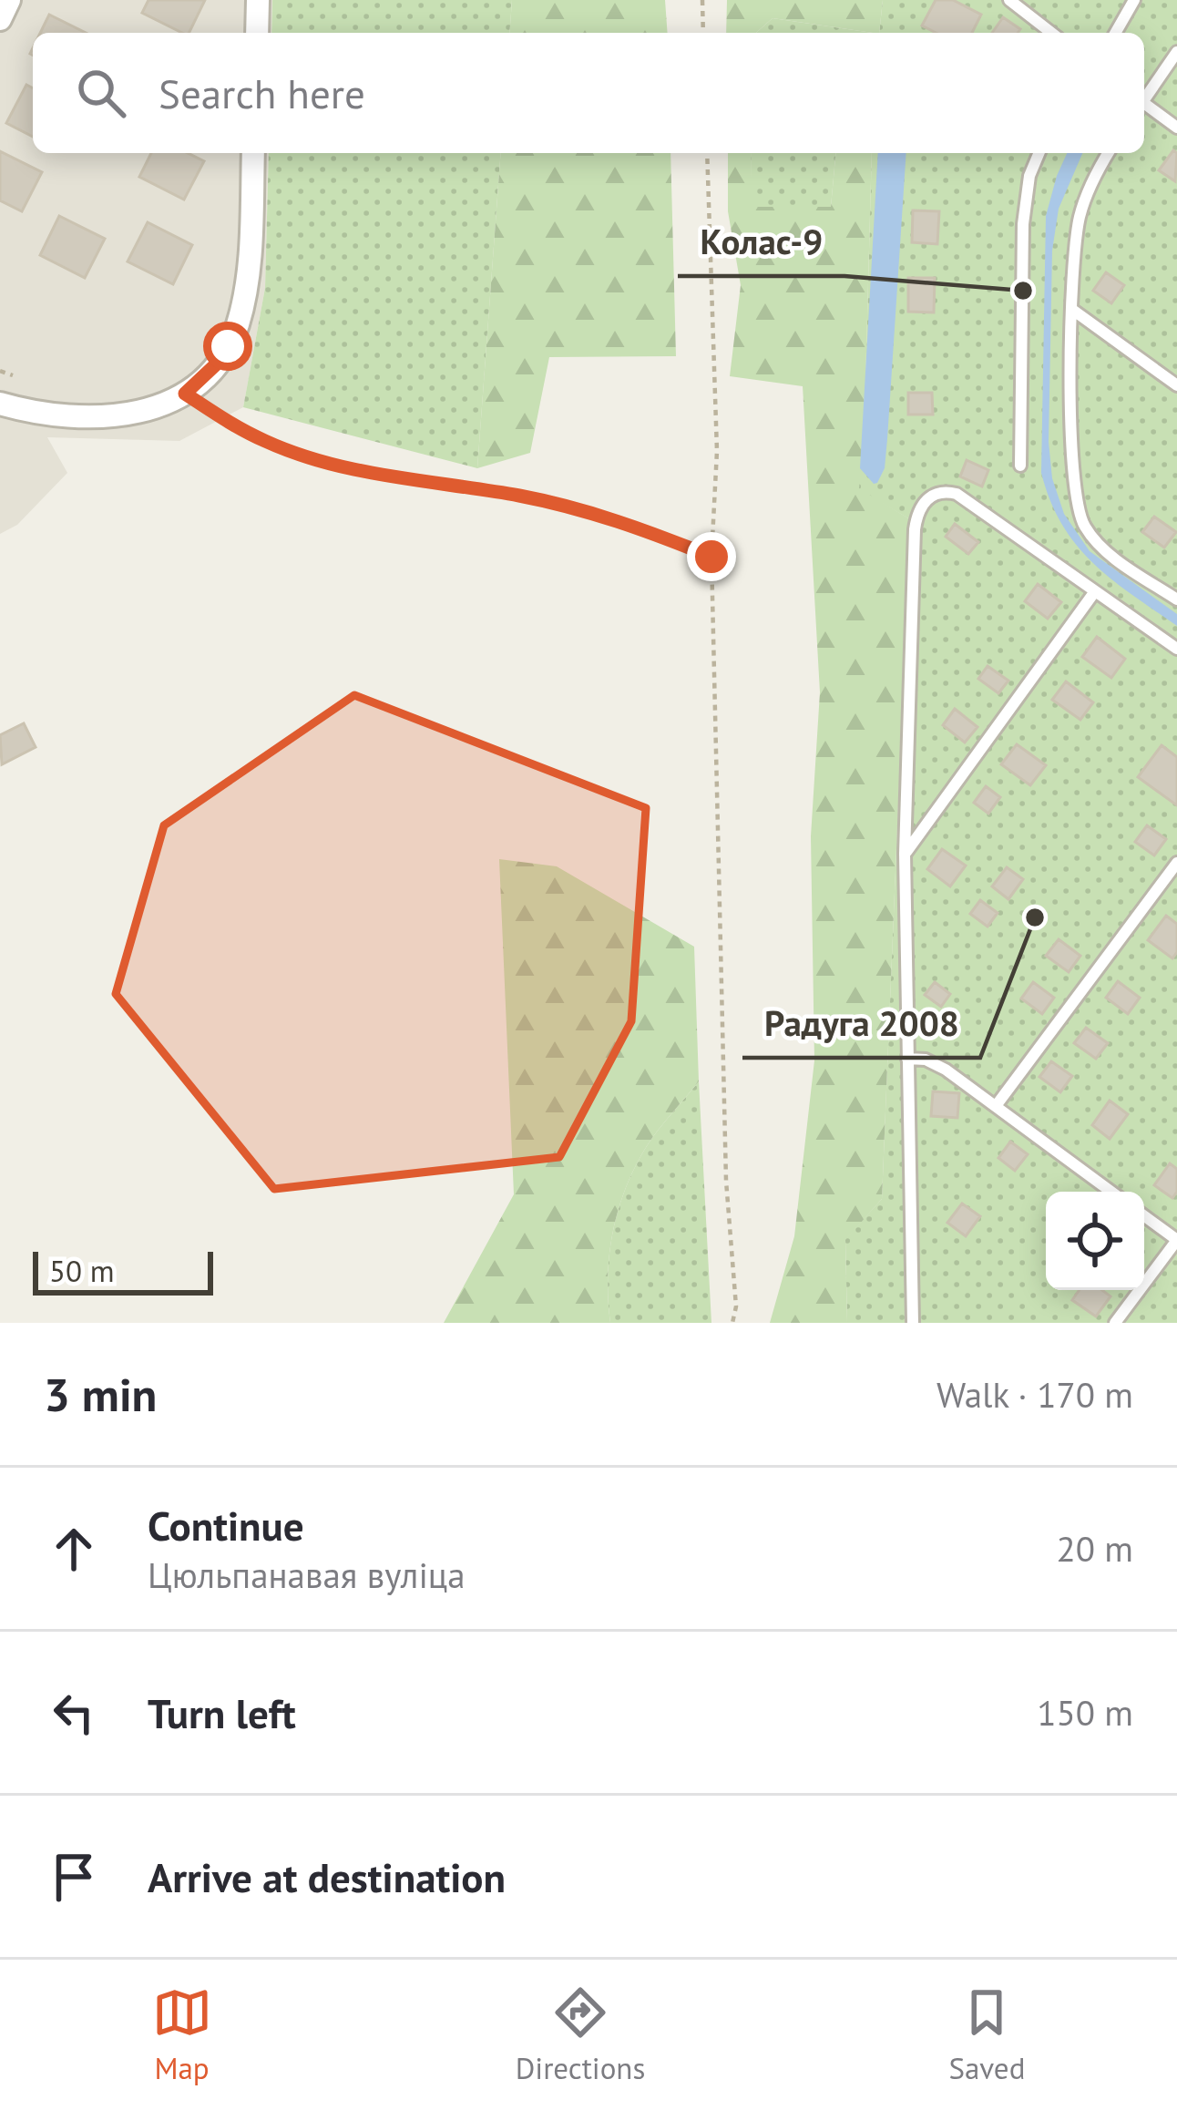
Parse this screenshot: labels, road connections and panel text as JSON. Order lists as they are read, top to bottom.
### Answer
{
  "places": ["Колас-9", "Радуга 2008"],
  "scale_bar": "50 m",
  "page": {
    "search": "Search here",
    "scale": "50 m",
    "heading": ["3 min", "Walk · 170 m"],
    "list": [
      ["Continue", "Цюльпанавая вуліца", "20 m"],
      ["Turn left", "150 m"],
      "Arrive at destination"
    ],
    "nav": ["Map", "Directions", "Saved"]
  }
}
